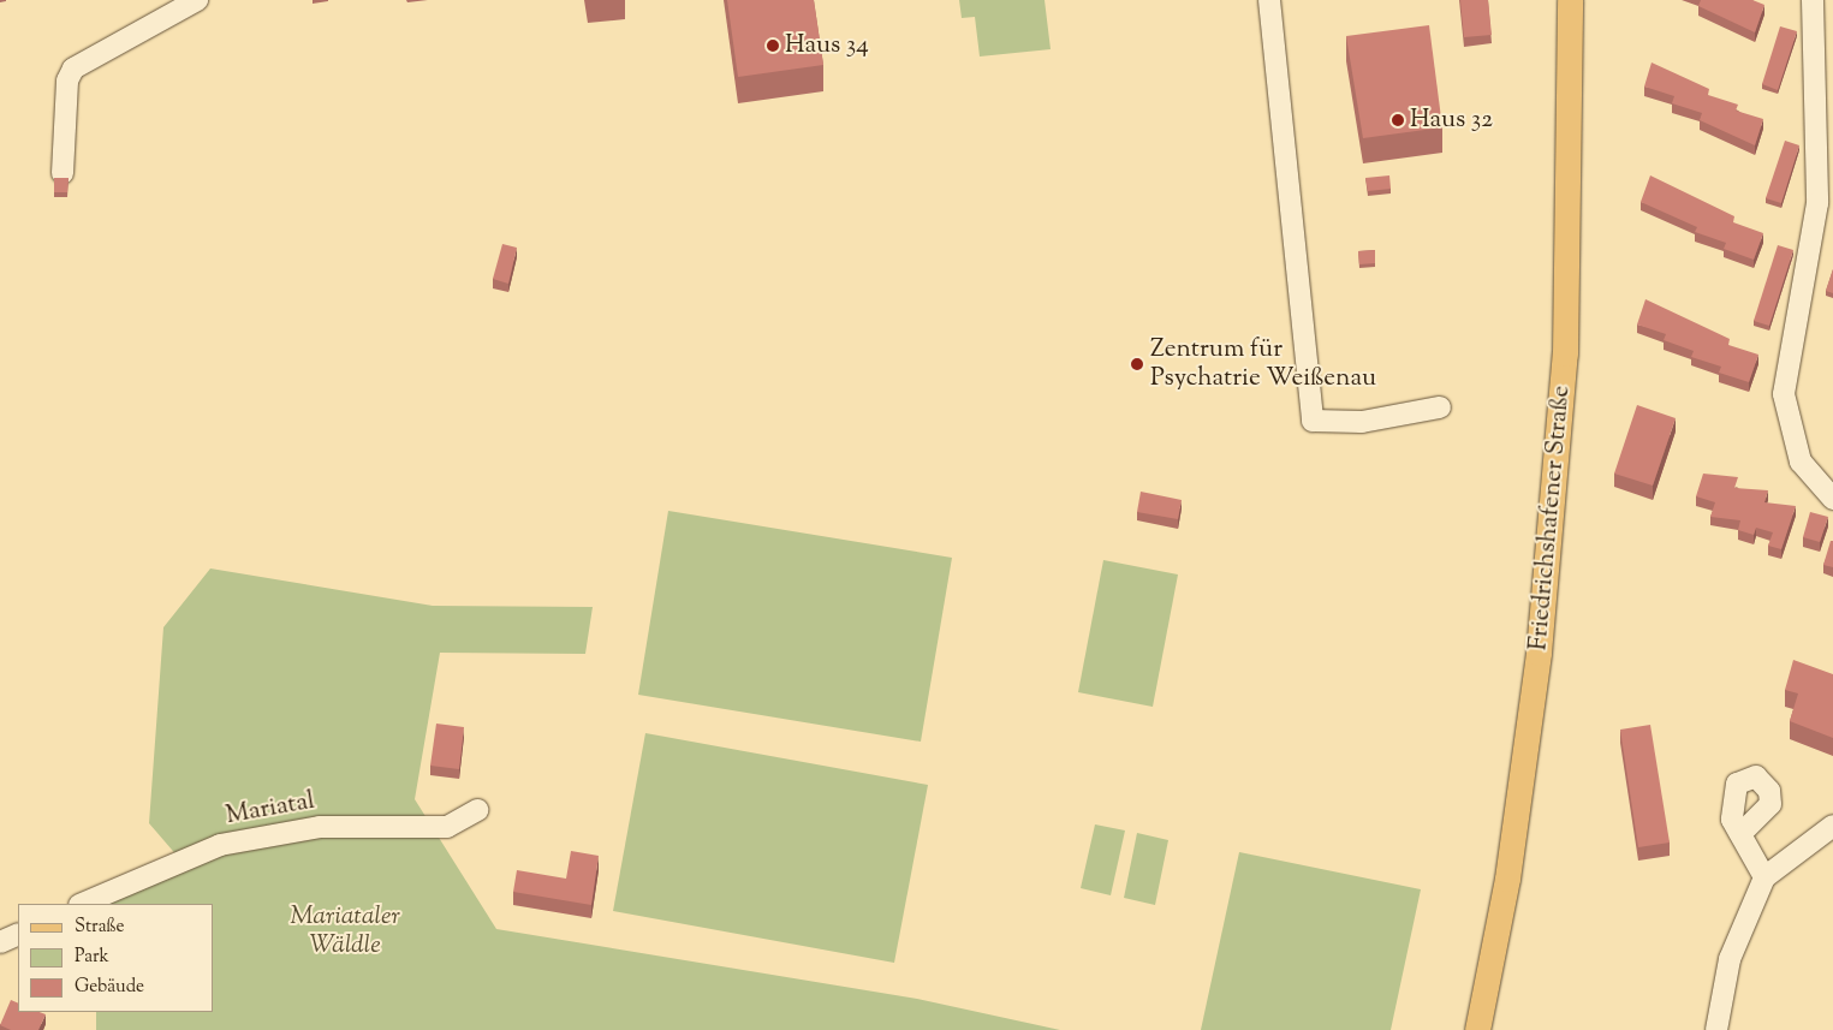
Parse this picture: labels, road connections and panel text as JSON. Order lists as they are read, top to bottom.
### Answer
{
  "streets": {
    "main road": ["Friedrichshafener Straße"],
    "street": ["Mariatal"]
  },
  "parks": ["Mariataler Wäldle"],
  "places": ["Haus 34", "Haus 32", "Zentrum für Psychatrie Weißenau"],
  "legend": ["Straße", "Park", "Gebäude"]
}
